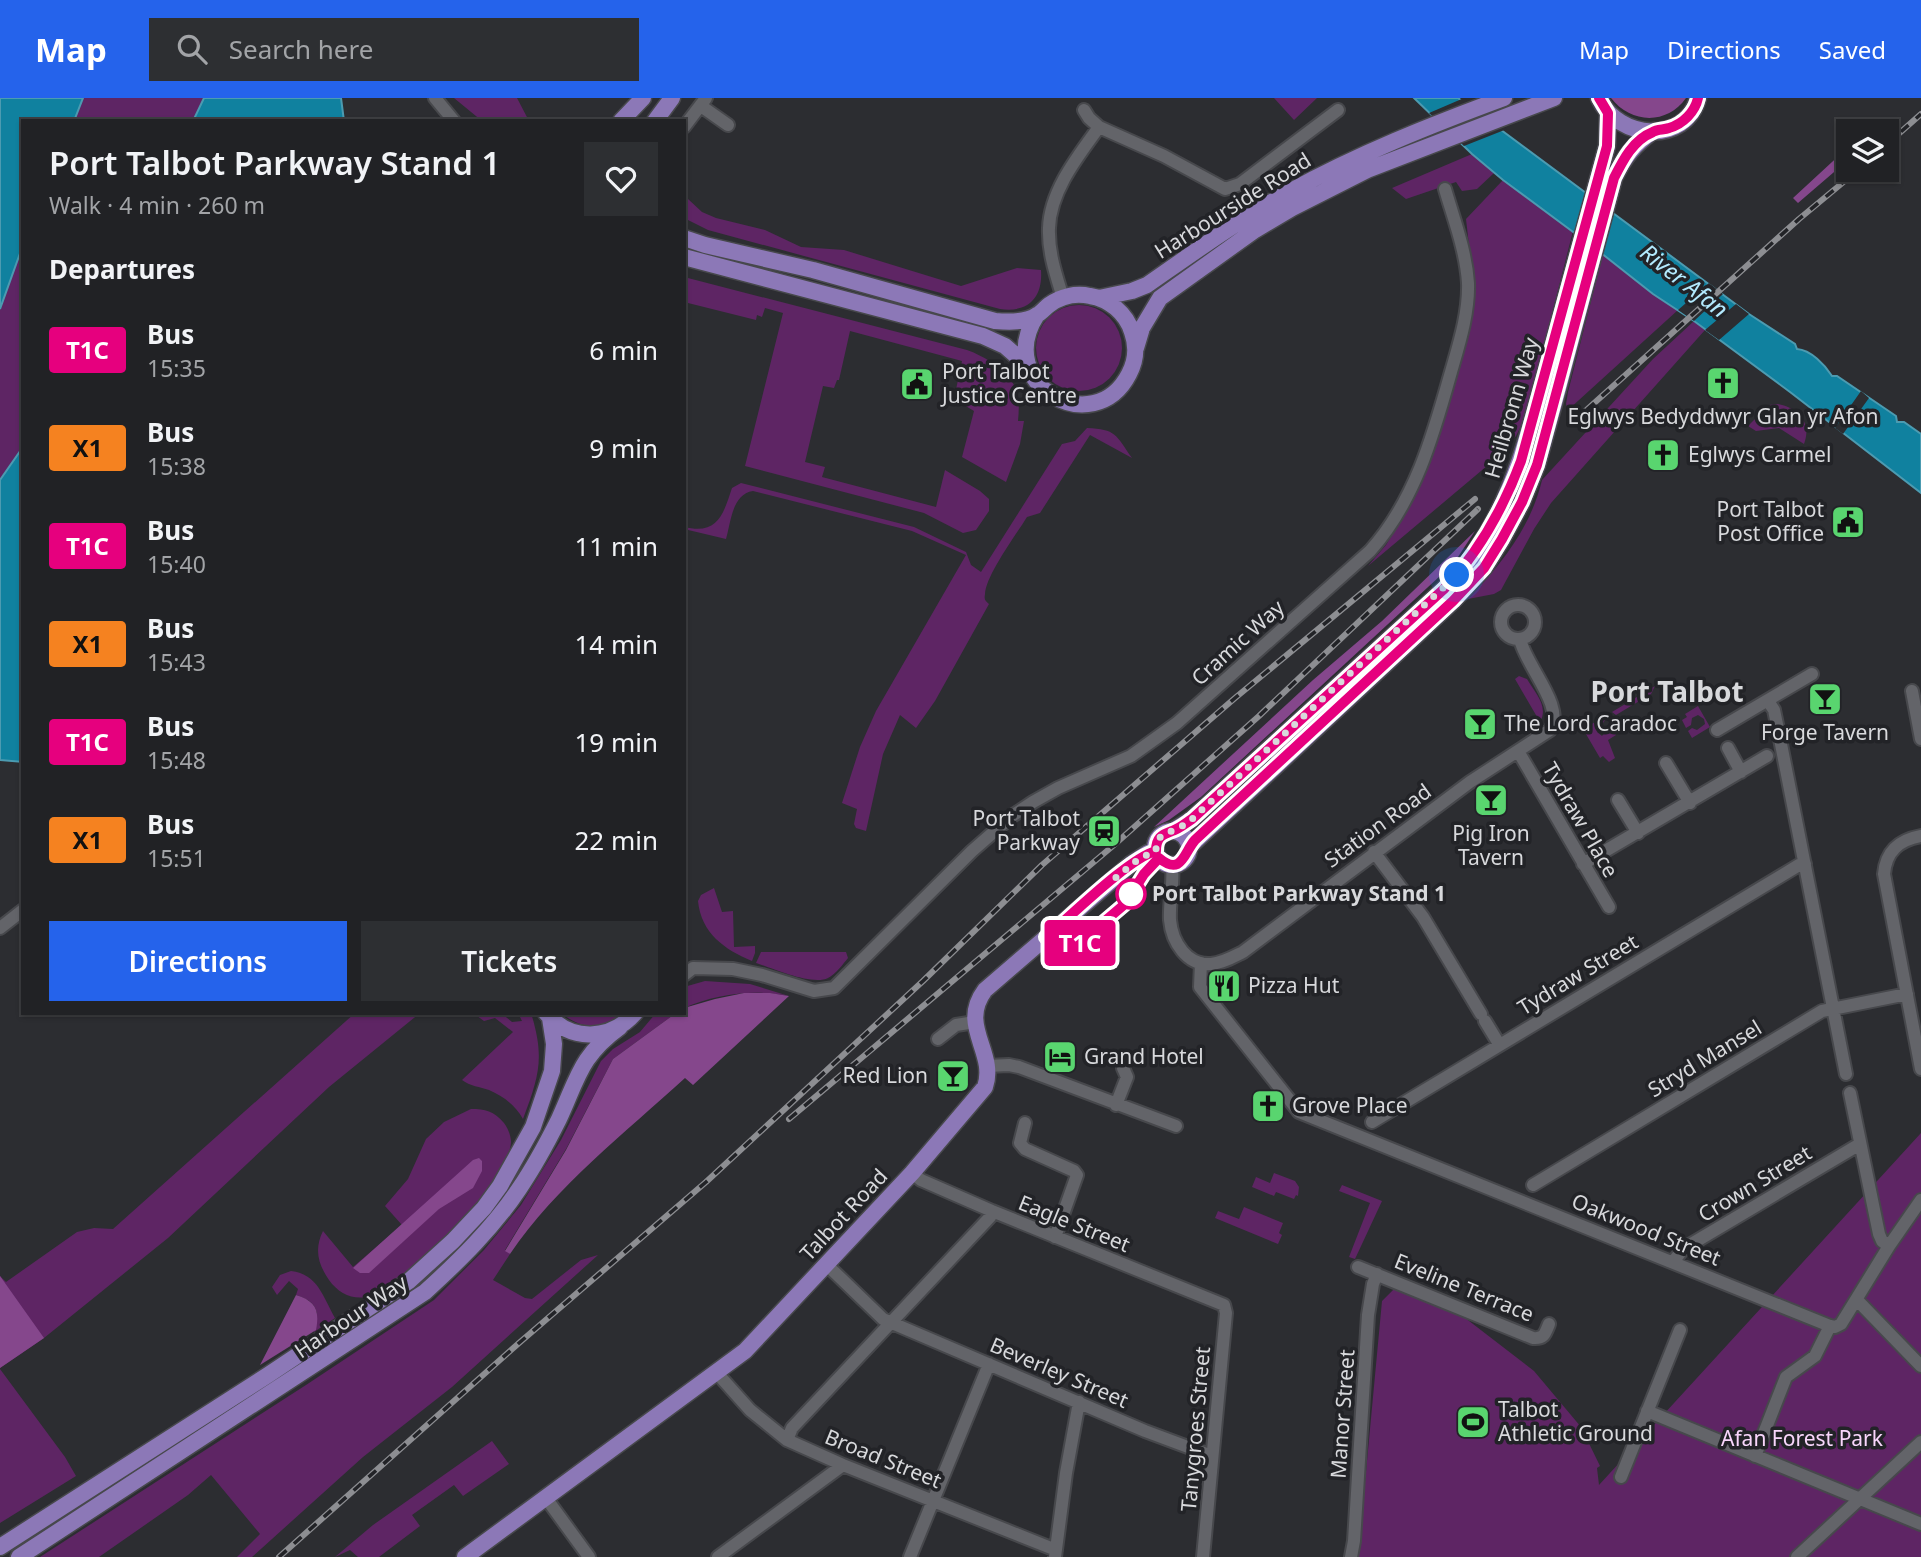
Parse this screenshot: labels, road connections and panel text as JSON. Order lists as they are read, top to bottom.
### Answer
{
  "streets": {
    "main road": [
      "Harbourside Road",
      "Heilbronn Way",
      "Talbot Road",
      "Harbour Way"
    ],
    "street": [
      "Cramic Way",
      "Tydraw Place",
      "Station Road",
      "Tydraw Street",
      "Stryd Mansel",
      "Crown Street",
      "Eagle Street",
      "Oakwood Street",
      "Eveline Terrace",
      "Beverley Street",
      "Manor Street",
      "Tanygroes Street",
      "Broad Street"
    ]
  },
  "crossings": [
    ["Tydraw Place", "Station Road"],
    ["Station Road", "Oakwood Street"],
    ["Crown Street", "Oakwood Street"],
    ["Talbot Road", "Eagle Street"],
    ["Talbot Road", "Beverley Street"],
    ["Talbot Road", "Broad Street"],
    ["Eagle Street", "Tanygroes Street"],
    ["Eveline Terrace", "Manor Street"],
    ["Beverley Street", "Tanygroes Street"]
  ],
  "districts": ["Port Talbot"],
  "water": ["River Afan"],
  "parks": ["Afan Forest Park"],
  "places": {
    "church": ["Eglwys Bedyddwyr Glan yr Afon", "Eglwys Carmel", "Grove Place"],
    "public building": ["Port Talbot Justice Centre", "Port Talbot Post Office"],
    "bar": [
      "Forge Tavern",
      "The Lord Caradoc",
      "Pig Iron Tavern",
      "Red Lion"
    ],
    "station": ["Port Talbot Parkway"],
    "other": ["Port Talbot Parkway Stand 1"],
    "restaurant": ["Pizza Hut"],
    "hotel": ["Grand Hotel"],
    "sports": ["Talbot Athletic Ground"]
  },
  "lines": ["bus line T1C"],
  "page": {
    "header": "Map",
    "search": "Search here",
    "nav": ["Map", "Directions", "Saved"],
    "on_map": "T1C",
    "heading": [
      ["Port Talbot Parkway Stand 1", "Walk · 4 min · 260 m"],
      "Departures"
    ],
    "list": [
      {
        "mark": "T1C",
        "name": "Bus",
        "note": "15:35",
        "value": "6 min"
      },
      {
        "mark": "X1",
        "name": "Bus",
        "note": "15:38",
        "value": "9 min"
      },
      {
        "mark": "T1C",
        "name": "Bus",
        "note": "15:40",
        "value": "11 min"
      },
      {
        "mark": "X1",
        "name": "Bus",
        "note": "15:43",
        "value": "14 min"
      },
      {
        "mark": "T1C",
        "name": "Bus",
        "note": "15:48",
        "value": "19 min"
      },
      {
        "mark": "X1",
        "name": "Bus",
        "note": "15:51",
        "value": "22 min"
      }
    ],
    "buttons": ["Directions", "Tickets"]
  }
}
